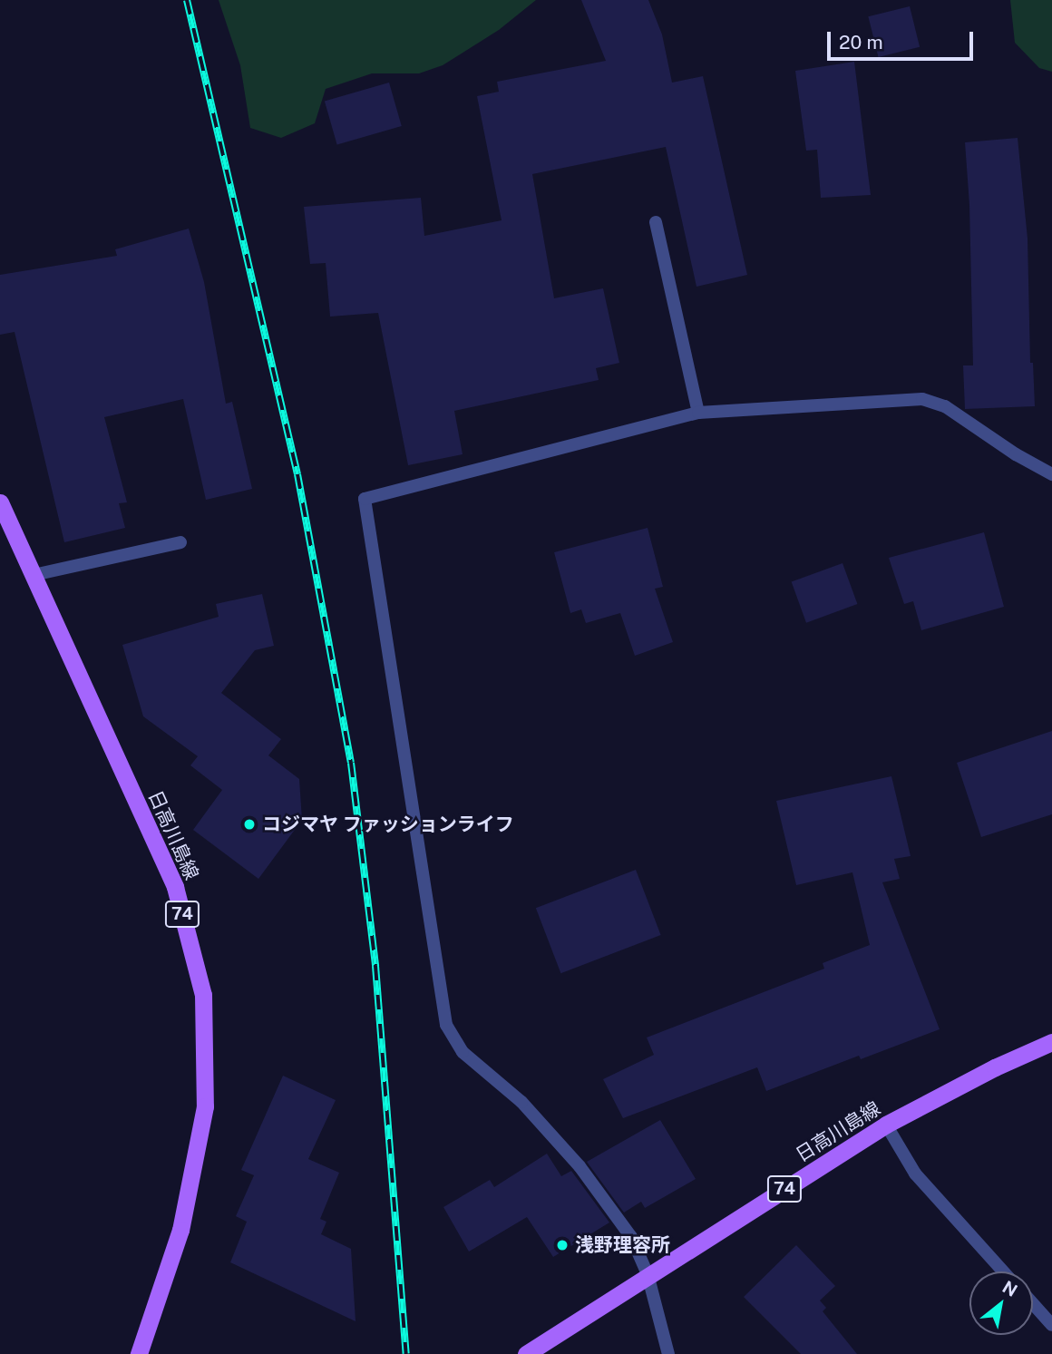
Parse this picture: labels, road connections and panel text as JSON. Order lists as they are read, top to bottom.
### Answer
{
  "streets": {
    "main road": ["日高川島線", "74"]
  },
  "places": ["コジマヤ ファッションライフ", "浅野理容所"],
  "scale_bar": "20 m",
  "north": "top right"
}
